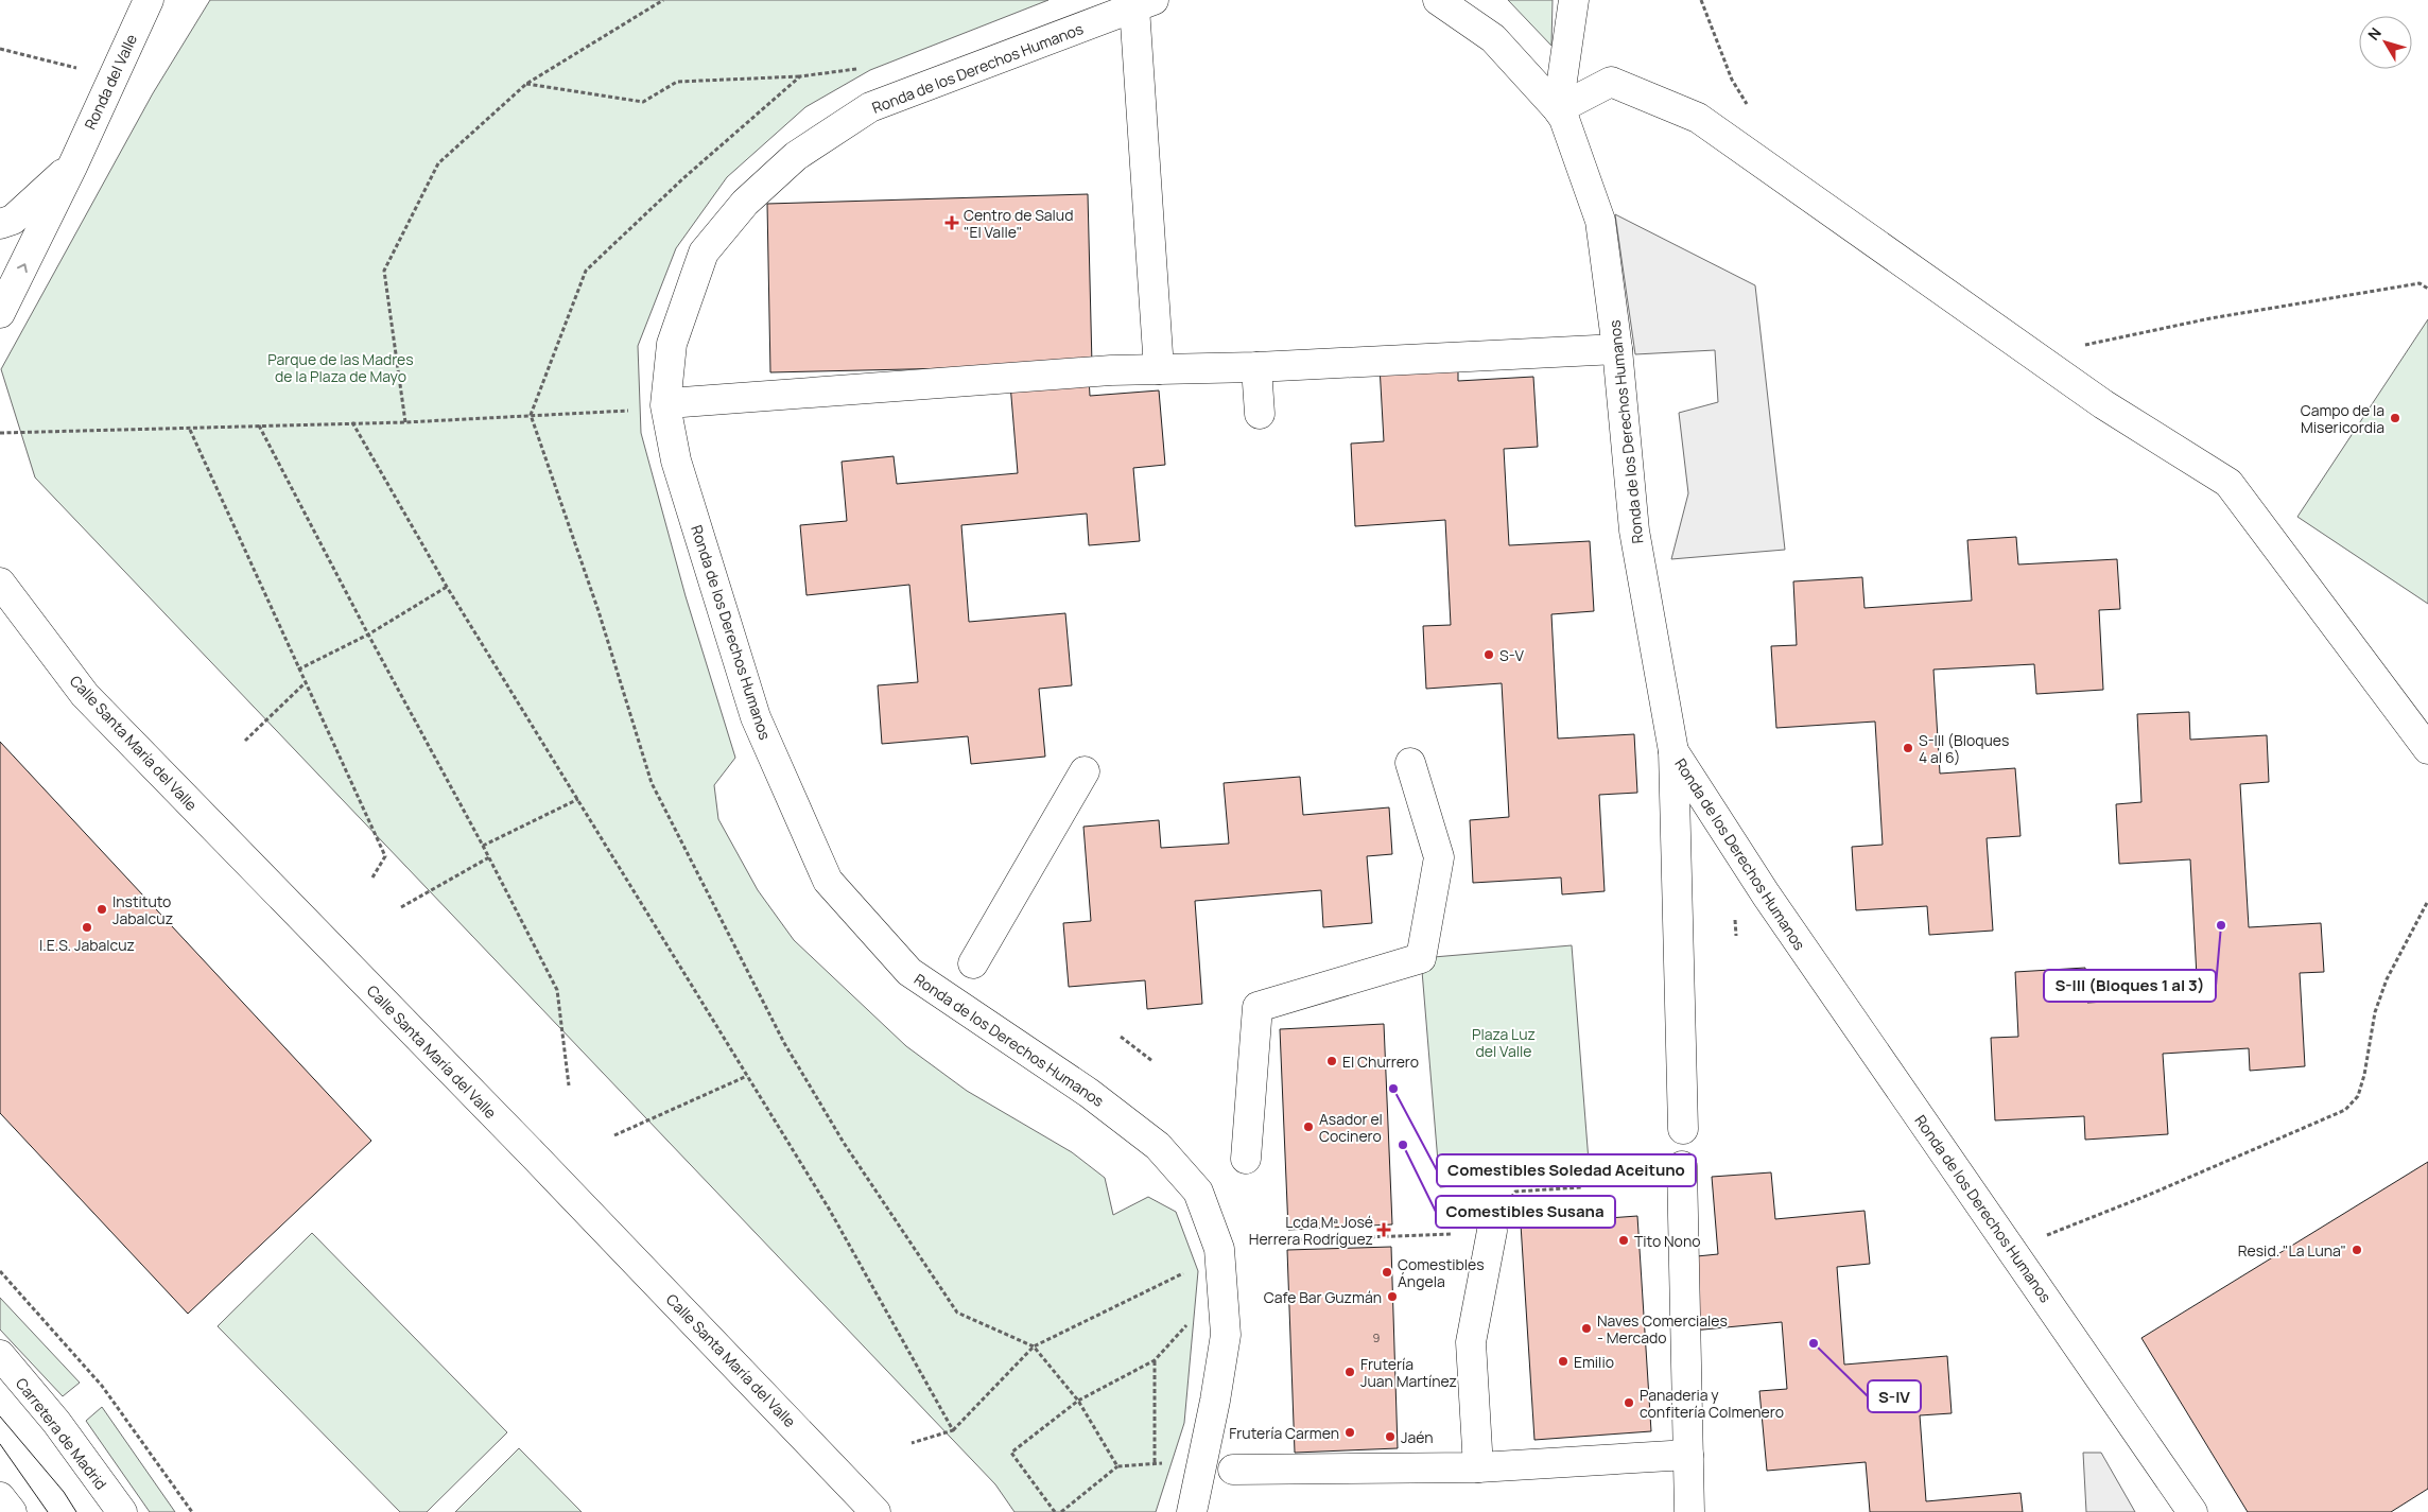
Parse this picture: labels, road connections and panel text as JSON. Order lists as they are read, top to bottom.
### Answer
{
  "streets": {
    "main road": [
      "Ronda de los Derechos Humanos",
      "Ronda del Valle",
      "Calle Santa María del Valle",
      "Carretera de Madrid"
    ]
  },
  "one_way": ["Ronda del Valle"],
  "parks": ["Parque de las Madres de la Plaza de Mayo", "Plaza Luz del Valle"],
  "places": {
    "health": ["Centro de Salud \"El Valle\"", "Lcda Mª José Herrera Rodríguez"],
    "other": [
      "Campo de la Misericordia",
      "S-V",
      "S-III (Bloques 4 al 6)",
      "Instituto Jabalcuz",
      "S-III (Bloques 1 al 3)",
      "I.E.S. Jabalcuz",
      "El Churrero",
      "Comestibles Soledad Aceituno",
      "Asador el Cocinero",
      "Comestibles Susana",
      "Tito Nono",
      "Resid. \"La Luna\"",
      "Comestibles Ángela",
      "Cafe Bar Guzmán",
      "Naves Comerciales - Mercado",
      "S-IV",
      "Emilio",
      "Frutería Juan Martínez",
      "Panaderia y confitería Colmenero",
      "Frutería Carmen",
      "Jaén"
    ]
  },
  "house_numbers": ["9"],
  "north": "top left"
}
